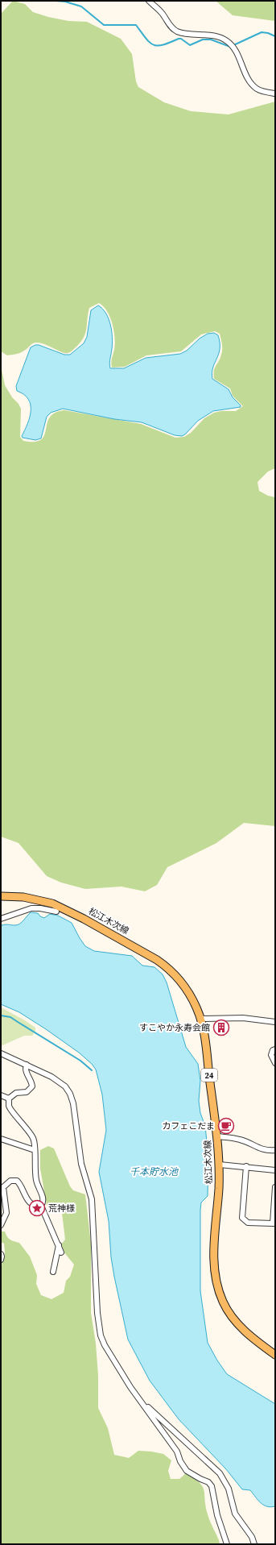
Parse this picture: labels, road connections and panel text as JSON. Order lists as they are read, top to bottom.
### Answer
{
  "streets": {
    "main road": ["松江木次線", "24"]
  },
  "water": ["千本貯水池"],
  "places": {
    "building": ["すこやか永寿会館"],
    "cafe": ["カフェこだま"],
    "place": ["荒神様"]
  }
}
